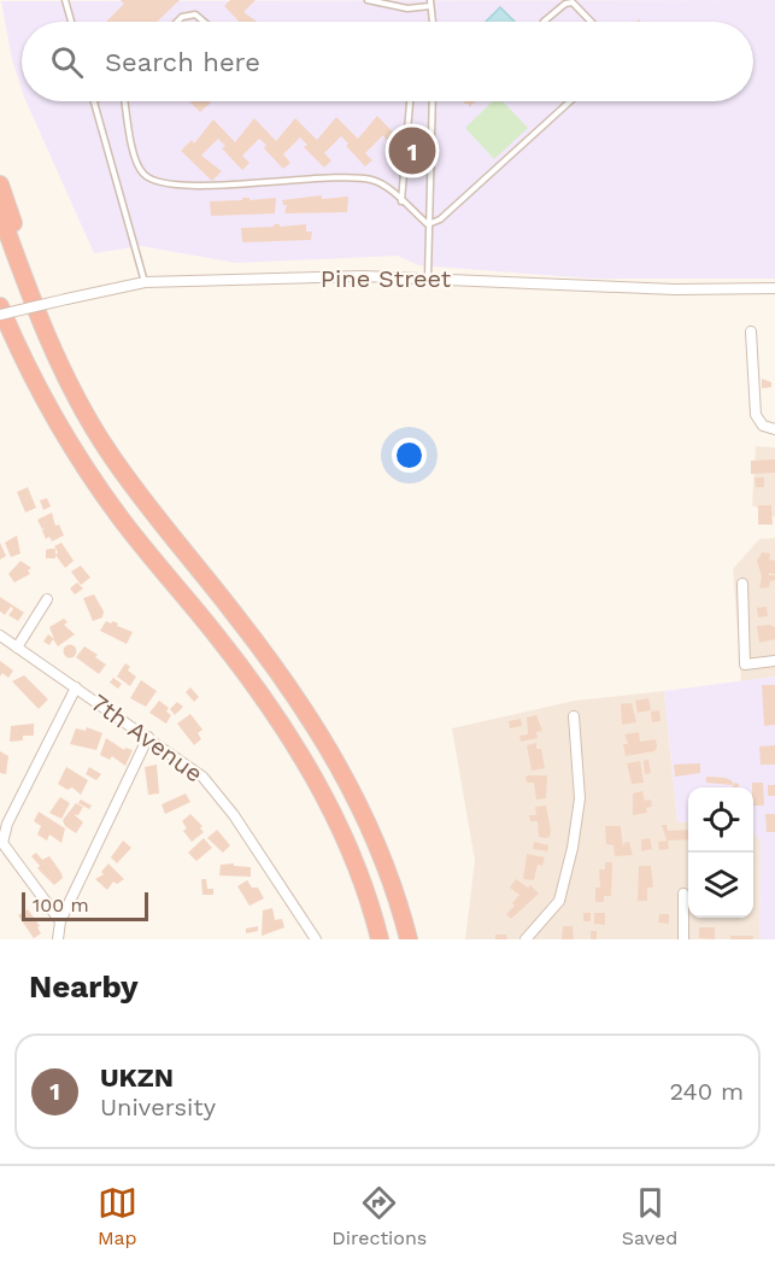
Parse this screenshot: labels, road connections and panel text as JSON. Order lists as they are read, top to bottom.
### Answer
{
  "streets": {
    "street": ["Pine Street", "7th Avenue"]
  },
  "scale_bar": "100 m",
  "page": {
    "search": "Search here",
    "pins": "1",
    "scale": "100 m",
    "heading": "Nearby",
    "list": [
      {
        "mark": "1",
        "name": "UKZN",
        "note": "University",
        "value": "240 m"
      }
    ],
    "nav": ["Map", "Directions", "Saved"]
  }
}
